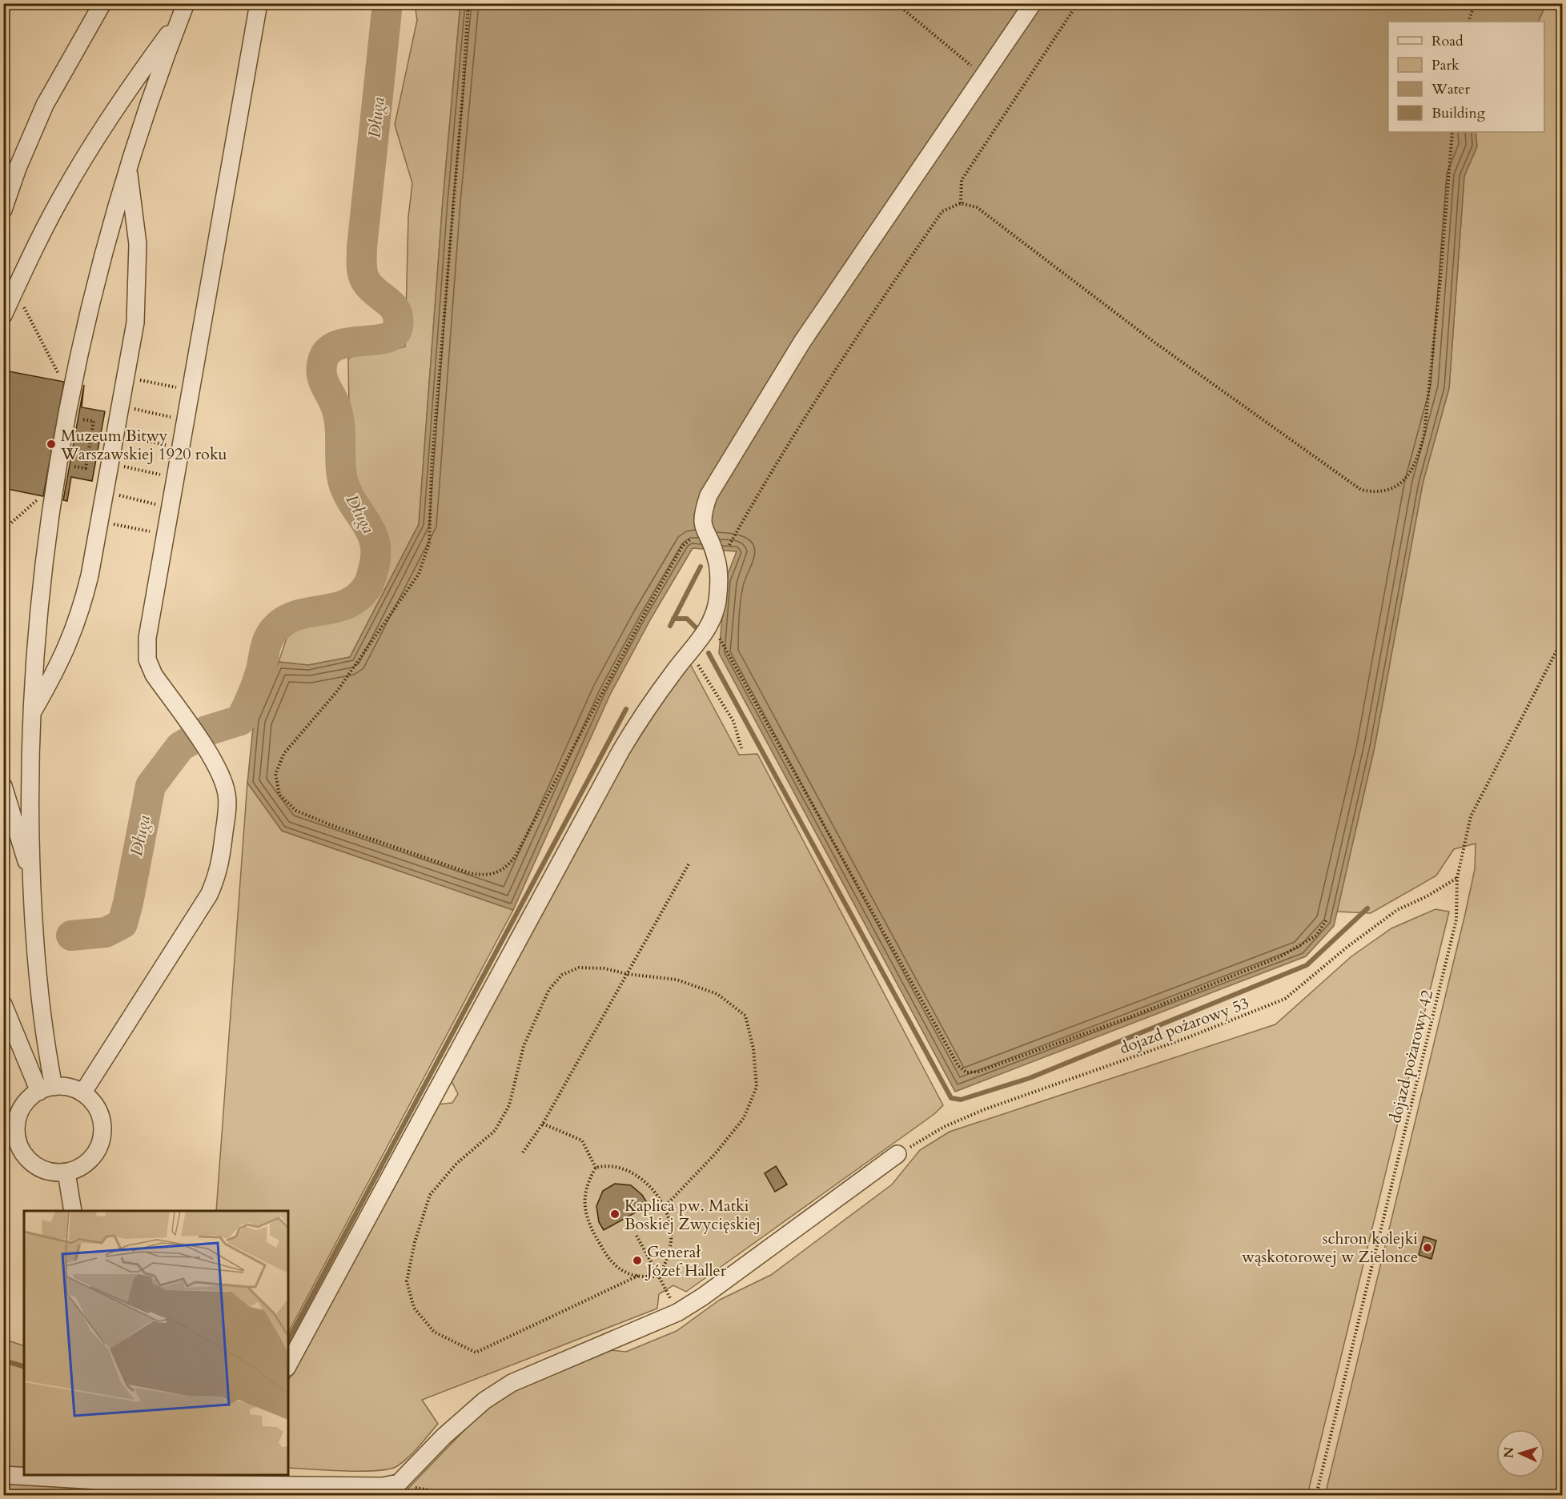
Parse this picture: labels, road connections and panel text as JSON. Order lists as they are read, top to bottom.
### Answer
{
  "streets": {
    "path": ["dojazd pożarowy 53", "dojazd pożarowy 42"]
  },
  "crossings": [
    ["dojazd pożarowy 53", "dojazd pożarowy 42"]
  ],
  "water": ["Długa"],
  "places": [
    "Muzeum Bitwy Warszawskiej 1920 roku",
    "Kaplica pw. Matki Boskiej Zwycięskiej",
    "schron kolejki wąskotorowej w Zielonce",
    "Generał Józef Haller"
  ],
  "legend": [
    "Road",
    "Park",
    "Water",
    "Building"
  ],
  "north": "left"
}
